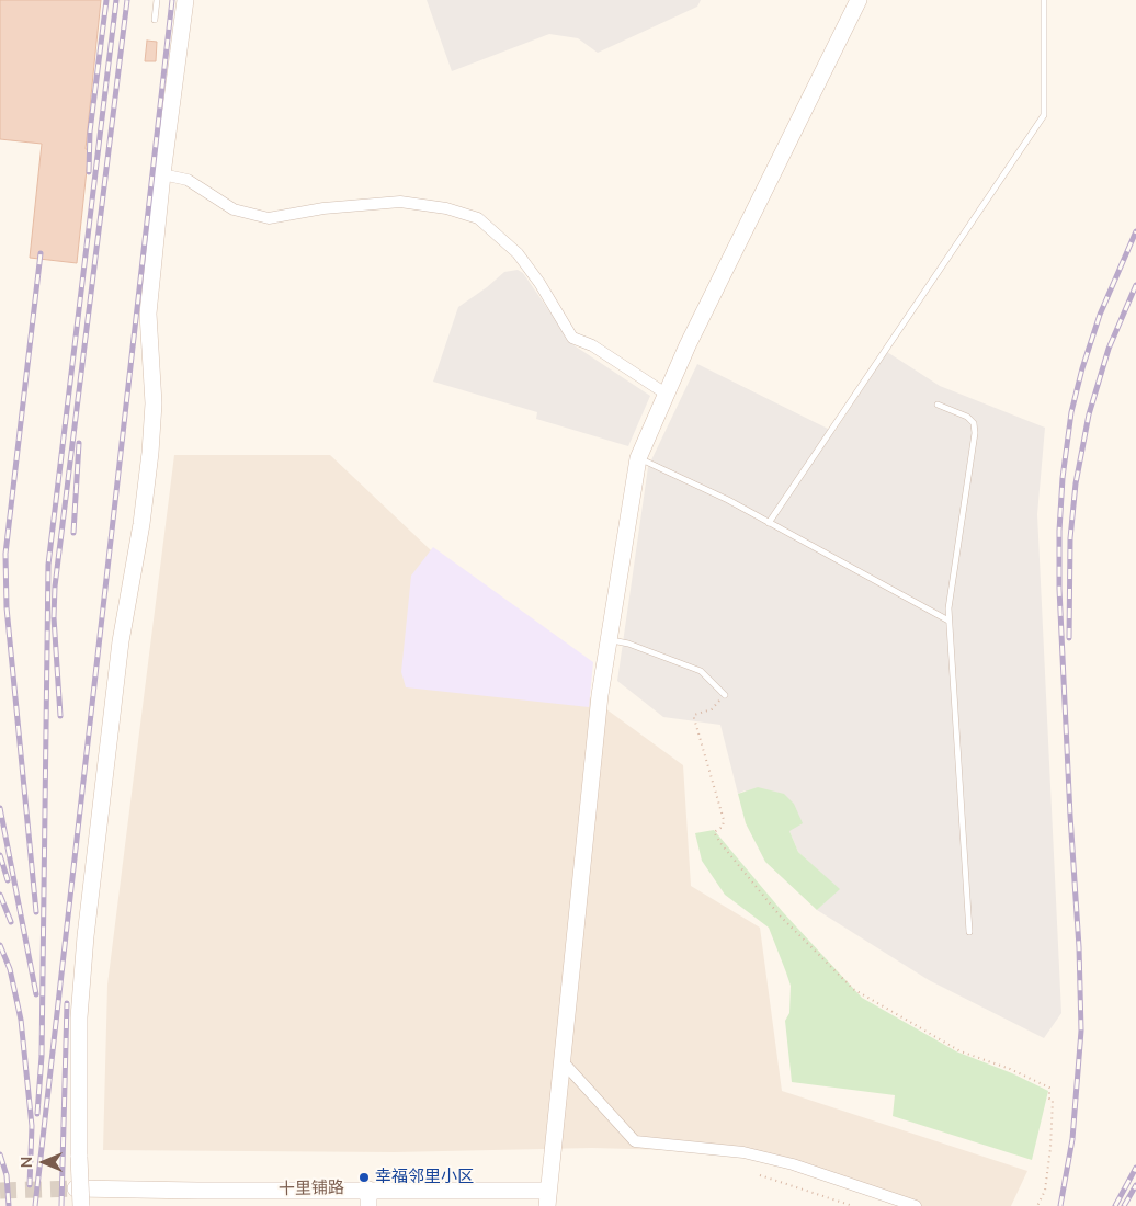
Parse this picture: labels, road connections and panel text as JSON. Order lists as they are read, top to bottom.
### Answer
{
  "streets": {
    "street": ["十里铺路"]
  },
  "places": ["幸福邻里小区"],
  "north": "left"
}
